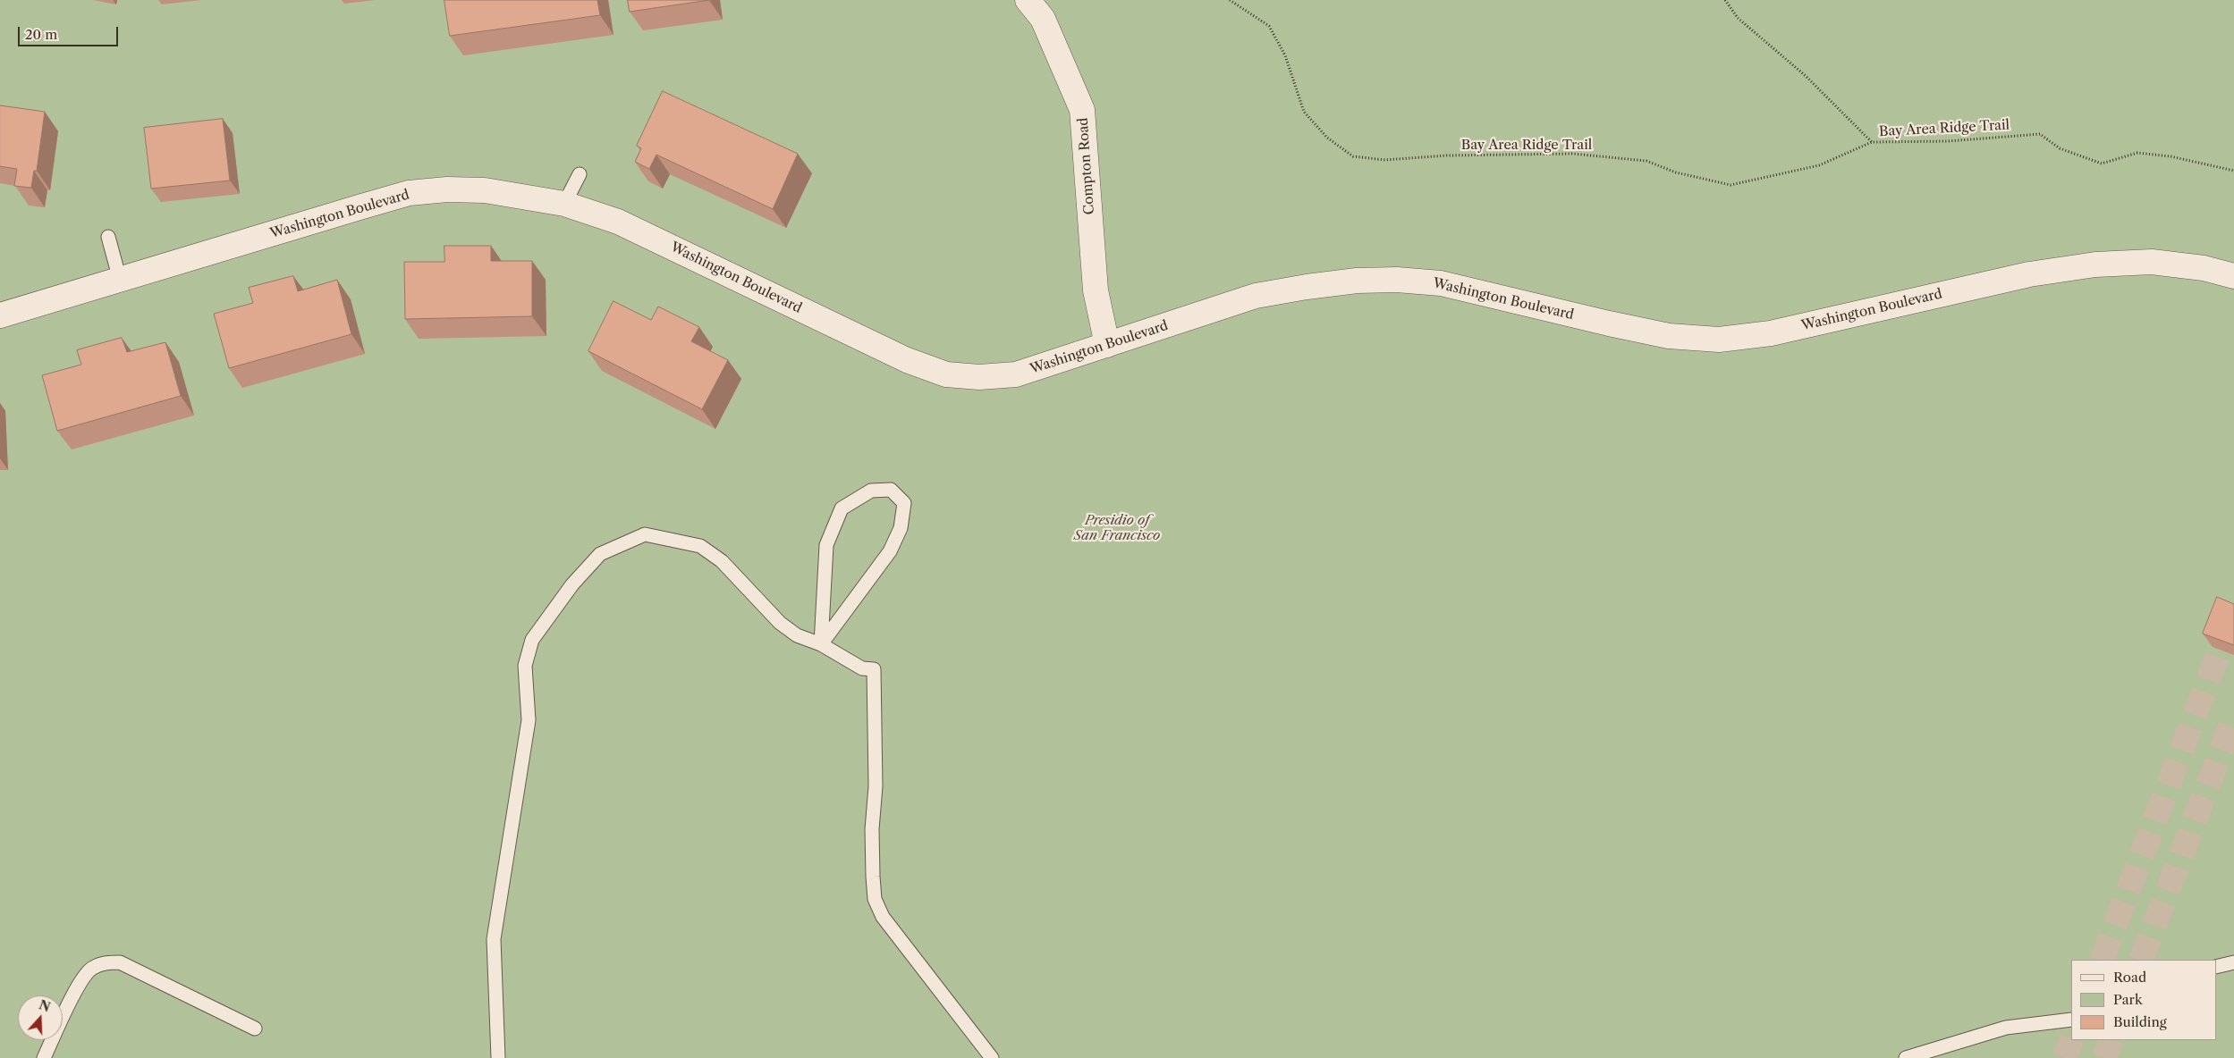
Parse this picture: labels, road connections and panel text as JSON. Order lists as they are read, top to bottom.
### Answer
{
  "streets": {
    "street": ["Compton Road", "Washington Boulevard"],
    "path": ["Bay Area Ridge Trail"]
  },
  "crossings": [
    ["Compton Road", "Washington Boulevard"]
  ],
  "parks": ["Presidio of San Francisco"],
  "legend": ["Road", "Park", "Building"],
  "scale_bar": "20 m",
  "north": "top"
}
